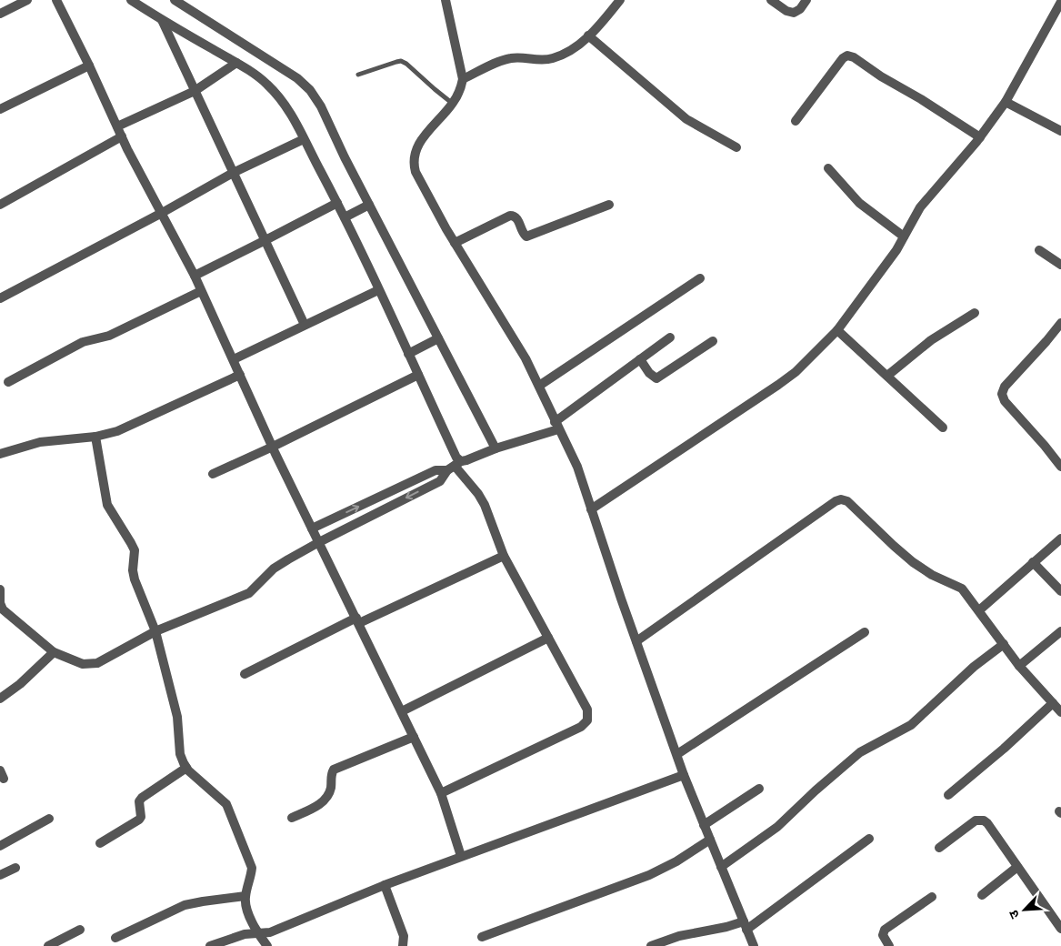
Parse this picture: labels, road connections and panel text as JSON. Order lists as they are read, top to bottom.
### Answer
{
  "north": "bottom left"
}
